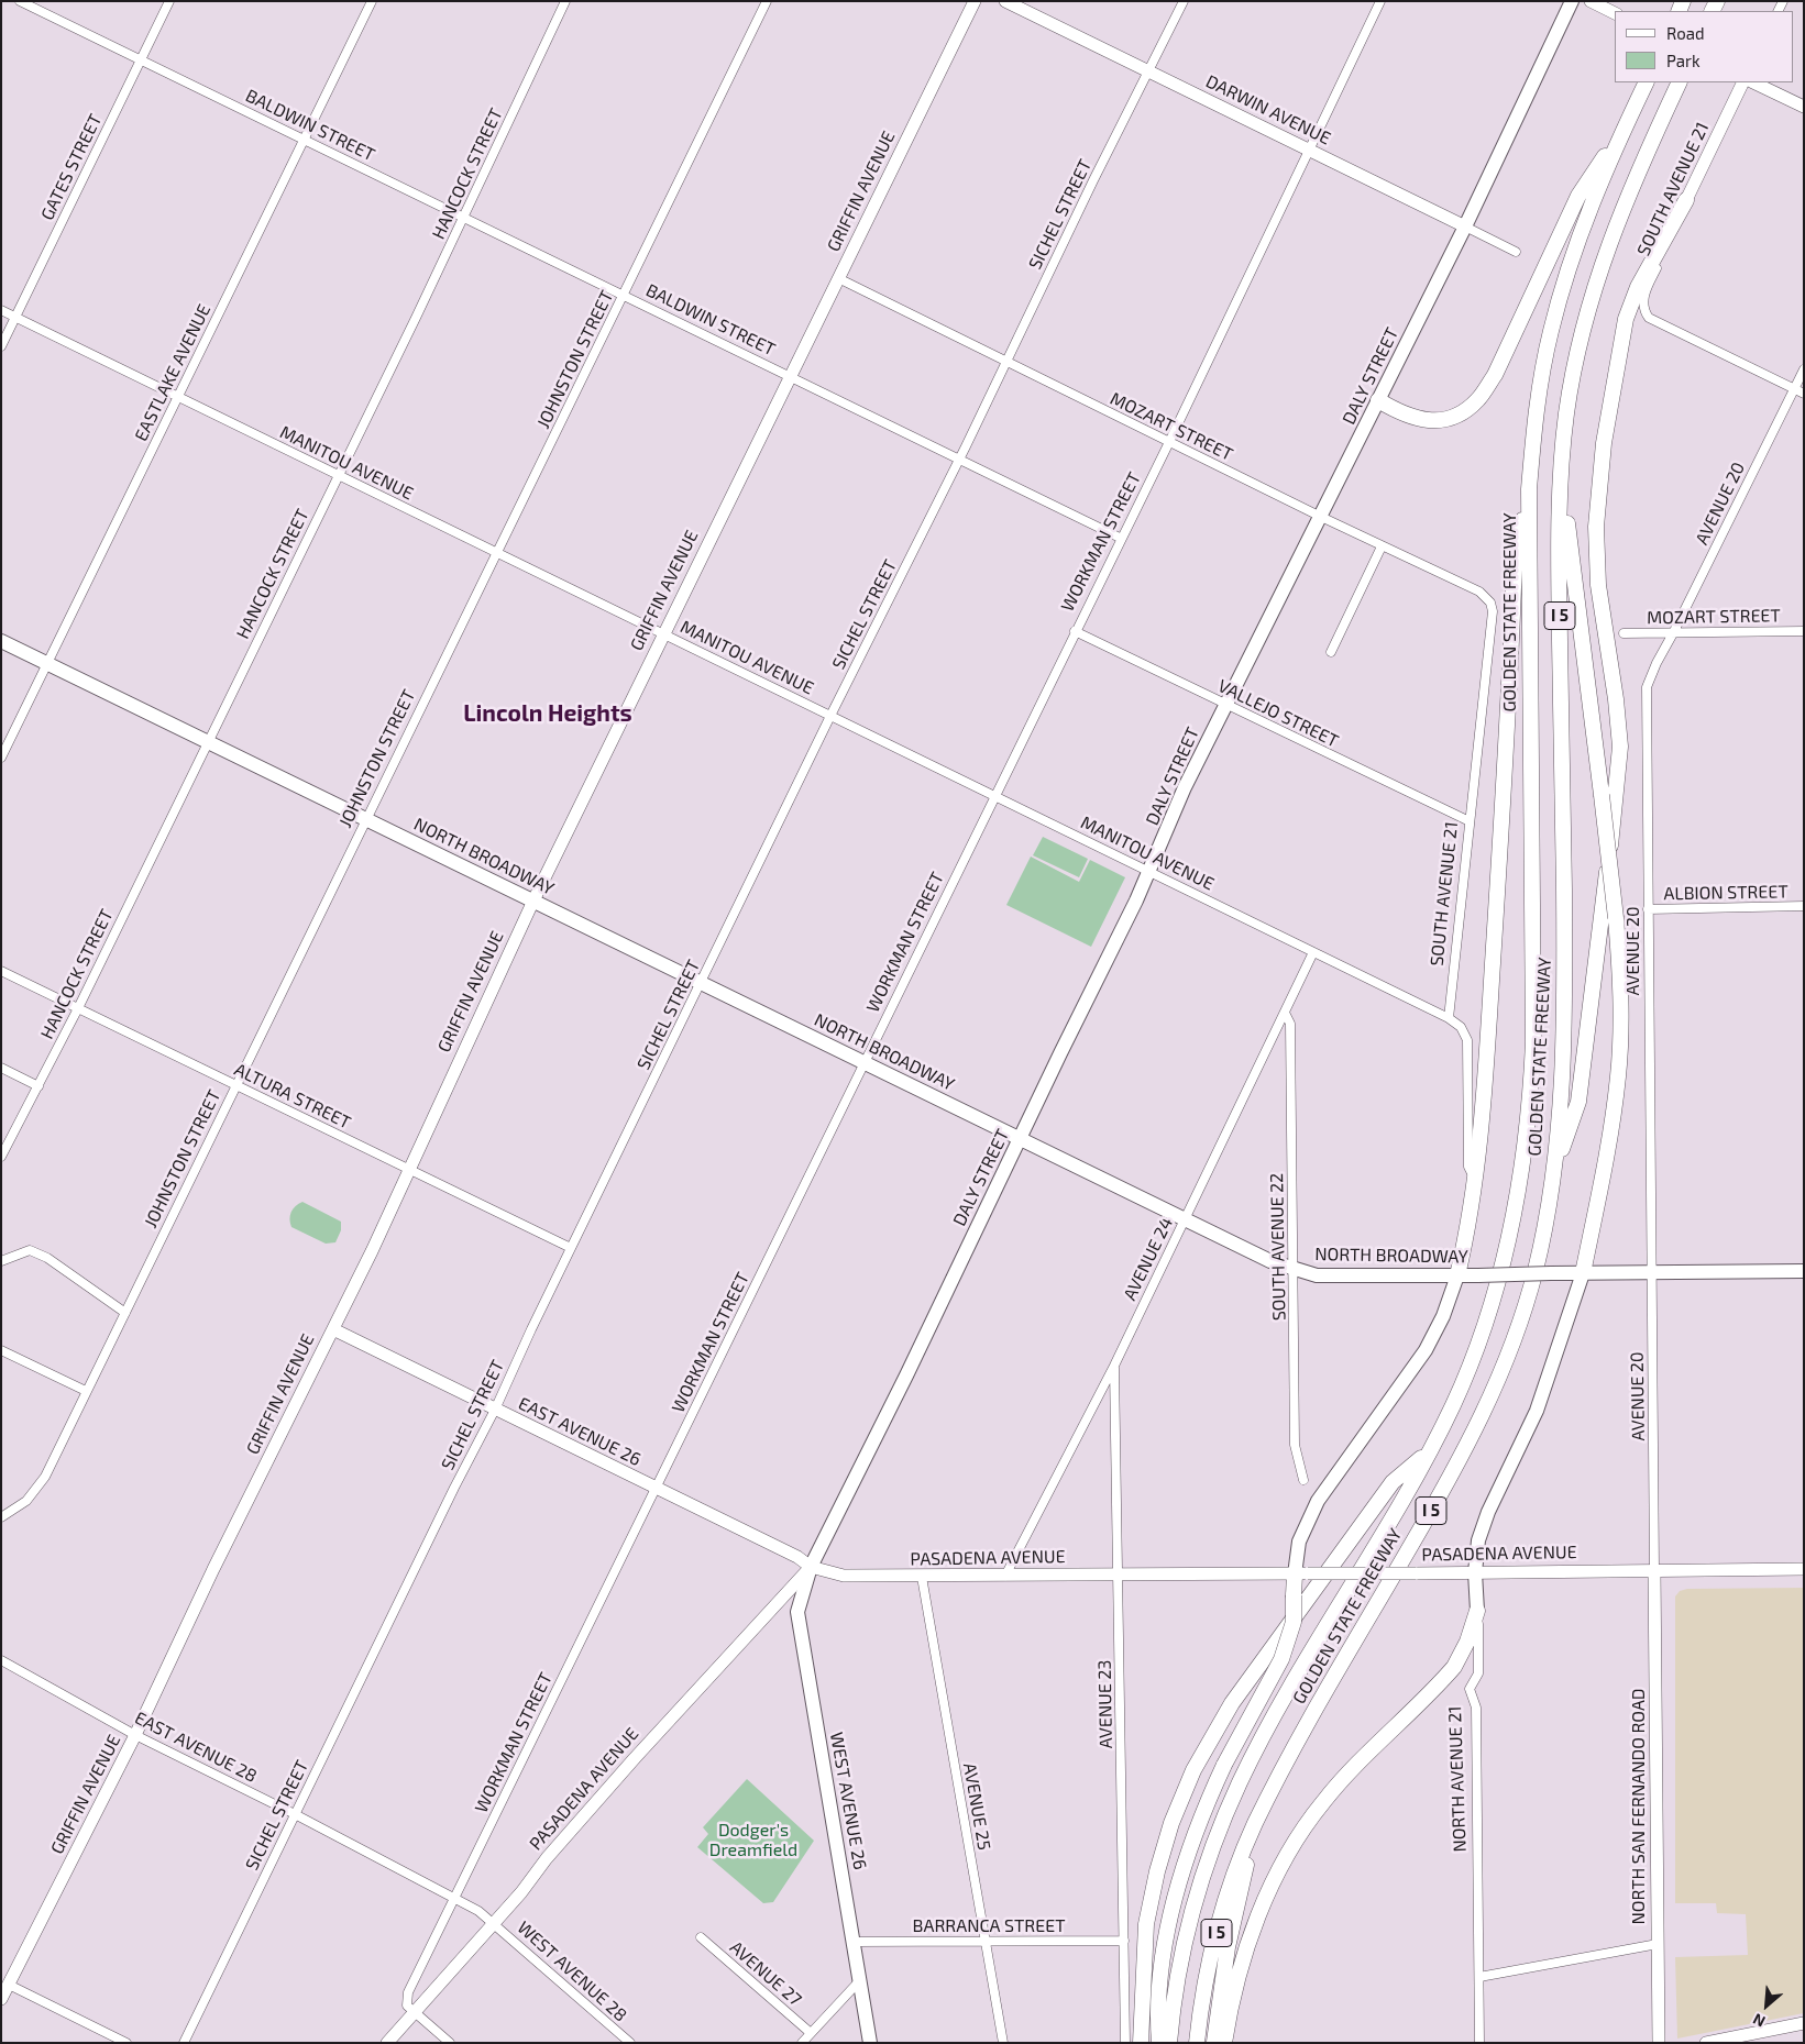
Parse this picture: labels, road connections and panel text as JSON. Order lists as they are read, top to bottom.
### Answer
{
  "streets": {
    "highway": ["GOLDEN STATE FREEWAY", "I 5"],
    "main road": [
      "DARWIN AVENUE",
      "SOUTH AVENUE 21",
      "GRIFFIN AVENUE",
      "DALY STREET",
      "NORTH BROADWAY",
      "EAST AVENUE 26",
      "PASADENA AVENUE",
      "NORTH AVENUE 21",
      "WEST AVENUE 26",
      "NORTH SAN FERNANDO ROAD"
    ],
    "street": [
      "BALDWIN STREET",
      "GATES STREET",
      "HANCOCK STREET",
      "SICHEL STREET",
      "JOHNSTON STREET",
      "EASTLAKE AVENUE",
      "MOZART STREET",
      "MANITOU AVENUE",
      "AVENUE 20",
      "WORKMAN STREET",
      "VALLEJO STREET",
      "ALBION STREET",
      "ALTURA STREET",
      "SOUTH AVENUE 22",
      "AVENUE 24",
      "AVENUE 23",
      "EAST AVENUE 28",
      "AVENUE 25",
      "BARRANCA STREET",
      "WEST AVENUE 28",
      "AVENUE 27"
    ]
  },
  "crossings": [
    ["DARWIN AVENUE", "SICHEL STREET"],
    ["DARWIN AVENUE", "DALY STREET"],
    ["DARWIN AVENUE", "WORKMAN STREET"],
    ["BALDWIN STREET", "GATES STREET"],
    ["BALDWIN STREET", "HANCOCK STREET"],
    ["BALDWIN STREET", "GRIFFIN AVENUE"],
    ["BALDWIN STREET", "SICHEL STREET"],
    ["BALDWIN STREET", "JOHNSTON STREET"],
    ["BALDWIN STREET", "EASTLAKE AVENUE"],
    ["BALDWIN STREET", "WORKMAN STREET"],
    ["GATES STREET", "MANITOU AVENUE"],
    ["HANCOCK STREET", "MANITOU AVENUE"],
    ["HANCOCK STREET", "NORTH BROADWAY"],
    ["HANCOCK STREET", "ALTURA STREET"],
    ["SOUTH AVENUE 21", "MOZART STREET"],
    ["SOUTH AVENUE 21", "MANITOU AVENUE"],
    ["SOUTH AVENUE 21", "AVENUE 20"],
    ["SOUTH AVENUE 21", "VALLEJO STREET"],
    ["GRIFFIN AVENUE", "MOZART STREET"],
    ["GRIFFIN AVENUE", "MANITOU AVENUE"],
    ["GRIFFIN AVENUE", "NORTH BROADWAY"],
    ["GRIFFIN AVENUE", "ALTURA STREET"],
    ["GRIFFIN AVENUE", "EAST AVENUE 26"],
    ["GRIFFIN AVENUE", "EAST AVENUE 28"],
    ["SICHEL STREET", "MOZART STREET"],
    ["SICHEL STREET", "MANITOU AVENUE"],
    ["SICHEL STREET", "NORTH BROADWAY"],
    ["SICHEL STREET", "ALTURA STREET"],
    ["SICHEL STREET", "EAST AVENUE 26"],
    ["SICHEL STREET", "EAST AVENUE 28"],
    ["JOHNSTON STREET", "MANITOU AVENUE"],
    ["JOHNSTON STREET", "NORTH BROADWAY"],
    ["JOHNSTON STREET", "ALTURA STREET"],
    ["EASTLAKE AVENUE", "MANITOU AVENUE"],
    ["EASTLAKE AVENUE", "NORTH BROADWAY"],
    ["DALY STREET", "MOZART STREET"],
    ["DALY STREET", "MANITOU AVENUE"],
    ["DALY STREET", "VALLEJO STREET"],
    ["DALY STREET", "NORTH BROADWAY"],
    ["DALY STREET", "EAST AVENUE 26"],
    ["DALY STREET", "PASADENA AVENUE"],
    ["DALY STREET", "WEST AVENUE 26"],
    ["MOZART STREET", "AVENUE 20"],
    ["MOZART STREET", "WORKMAN STREET"],
    ["MANITOU AVENUE", "WORKMAN STREET"],
    ["MANITOU AVENUE", "AVENUE 24"],
    ["AVENUE 20", "NORTH BROADWAY"],
    ["AVENUE 20", "ALBION STREET"],
    ["AVENUE 20", "PASADENA AVENUE"],
    ["AVENUE 20", "NORTH SAN FERNANDO ROAD"],
    ["WORKMAN STREET", "VALLEJO STREET"],
    ["WORKMAN STREET", "NORTH BROADWAY"],
    ["WORKMAN STREET", "EAST AVENUE 26"],
    ["WORKMAN STREET", "PASADENA AVENUE"],
    ["WORKMAN STREET", "EAST AVENUE 28"],
    ["NORTH BROADWAY", "SOUTH AVENUE 22"],
    ["NORTH BROADWAY", "AVENUE 24"],
    ["NORTH BROADWAY", "NORTH AVENUE 21"],
    ["SOUTH AVENUE 22", "AVENUE 24"],
    ["AVENUE 24", "PASADENA AVENUE"],
    ["AVENUE 24", "AVENUE 23"],
    ["EAST AVENUE 26", "PASADENA AVENUE"],
    ["EAST AVENUE 26", "WEST AVENUE 26"],
    ["PASADENA AVENUE", "AVENUE 23"],
    ["PASADENA AVENUE", "EAST AVENUE 28"],
    ["PASADENA AVENUE", "NORTH AVENUE 21"],
    ["PASADENA AVENUE", "WEST AVENUE 26"],
    ["PASADENA AVENUE", "AVENUE 25"],
    ["PASADENA AVENUE", "NORTH SAN FERNANDO ROAD"],
    ["PASADENA AVENUE", "WEST AVENUE 28"],
    ["AVENUE 23", "BARRANCA STREET"],
    ["EAST AVENUE 28", "WEST AVENUE 28"],
    ["WEST AVENUE 26", "BARRANCA STREET"],
    ["AVENUE 25", "BARRANCA STREET"]
  ],
  "districts": ["Lincoln Heights"],
  "parks": ["Dodger's Dreamfield"],
  "legend": ["Road", "Park"],
  "north": "bottom left"
}
